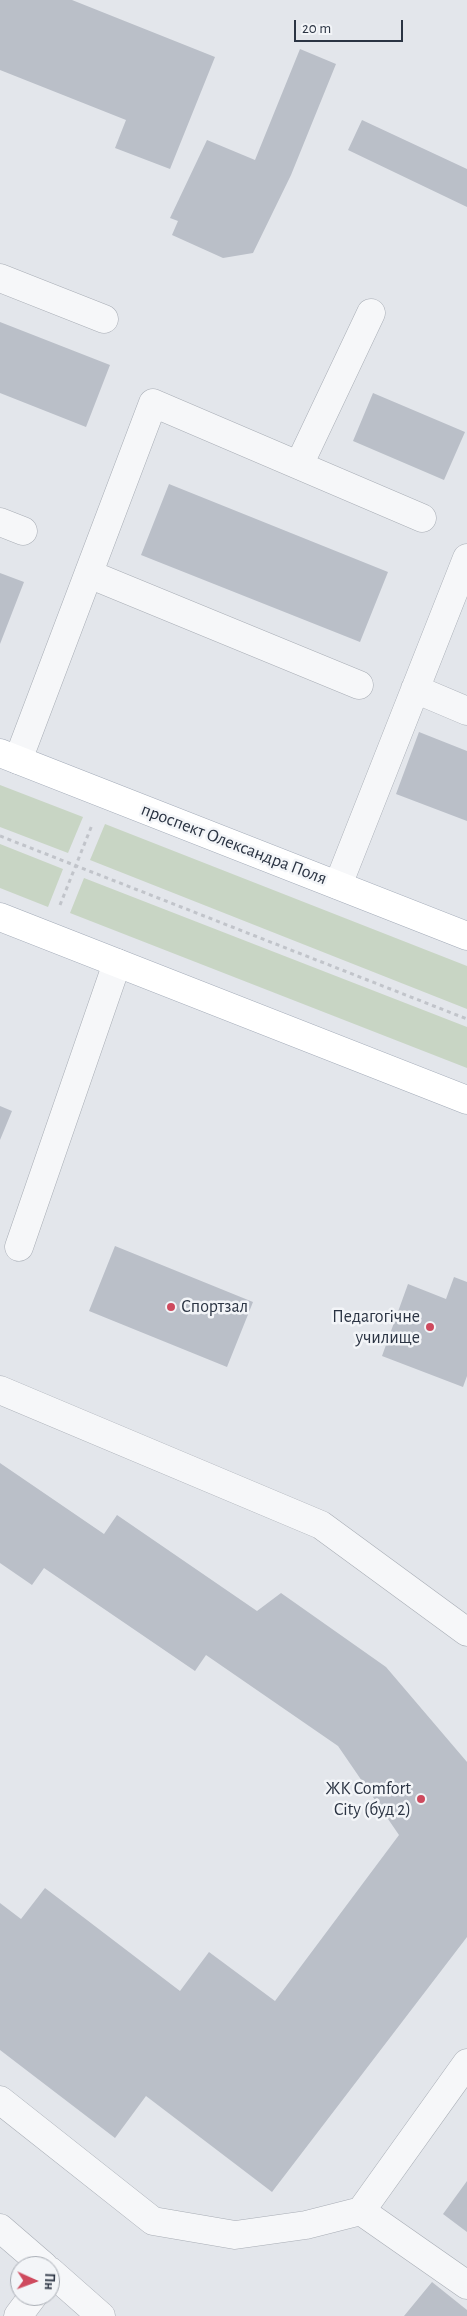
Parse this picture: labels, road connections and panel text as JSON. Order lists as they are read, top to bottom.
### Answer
{
  "streets": {
    "main road": ["проспект Олександра Поля"]
  },
  "places": ["Спортзал", "Педагогічне училище", "ЖК Comfort City (буд 2)"],
  "scale_bar": "20 m",
  "north": "right"
}
